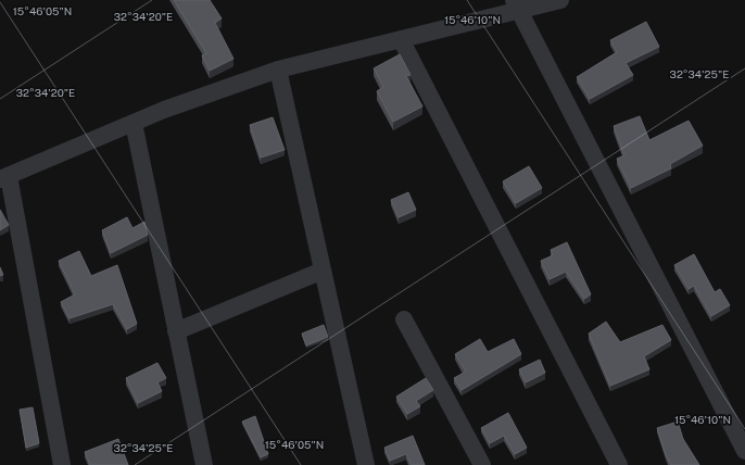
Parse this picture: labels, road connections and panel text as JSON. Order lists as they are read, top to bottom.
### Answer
{
  "coordinates": [
    "15°46'05\"N",
    "32°34'20\"E",
    "15°46'10\"N",
    "32°34'25\"E"
  ]
}
